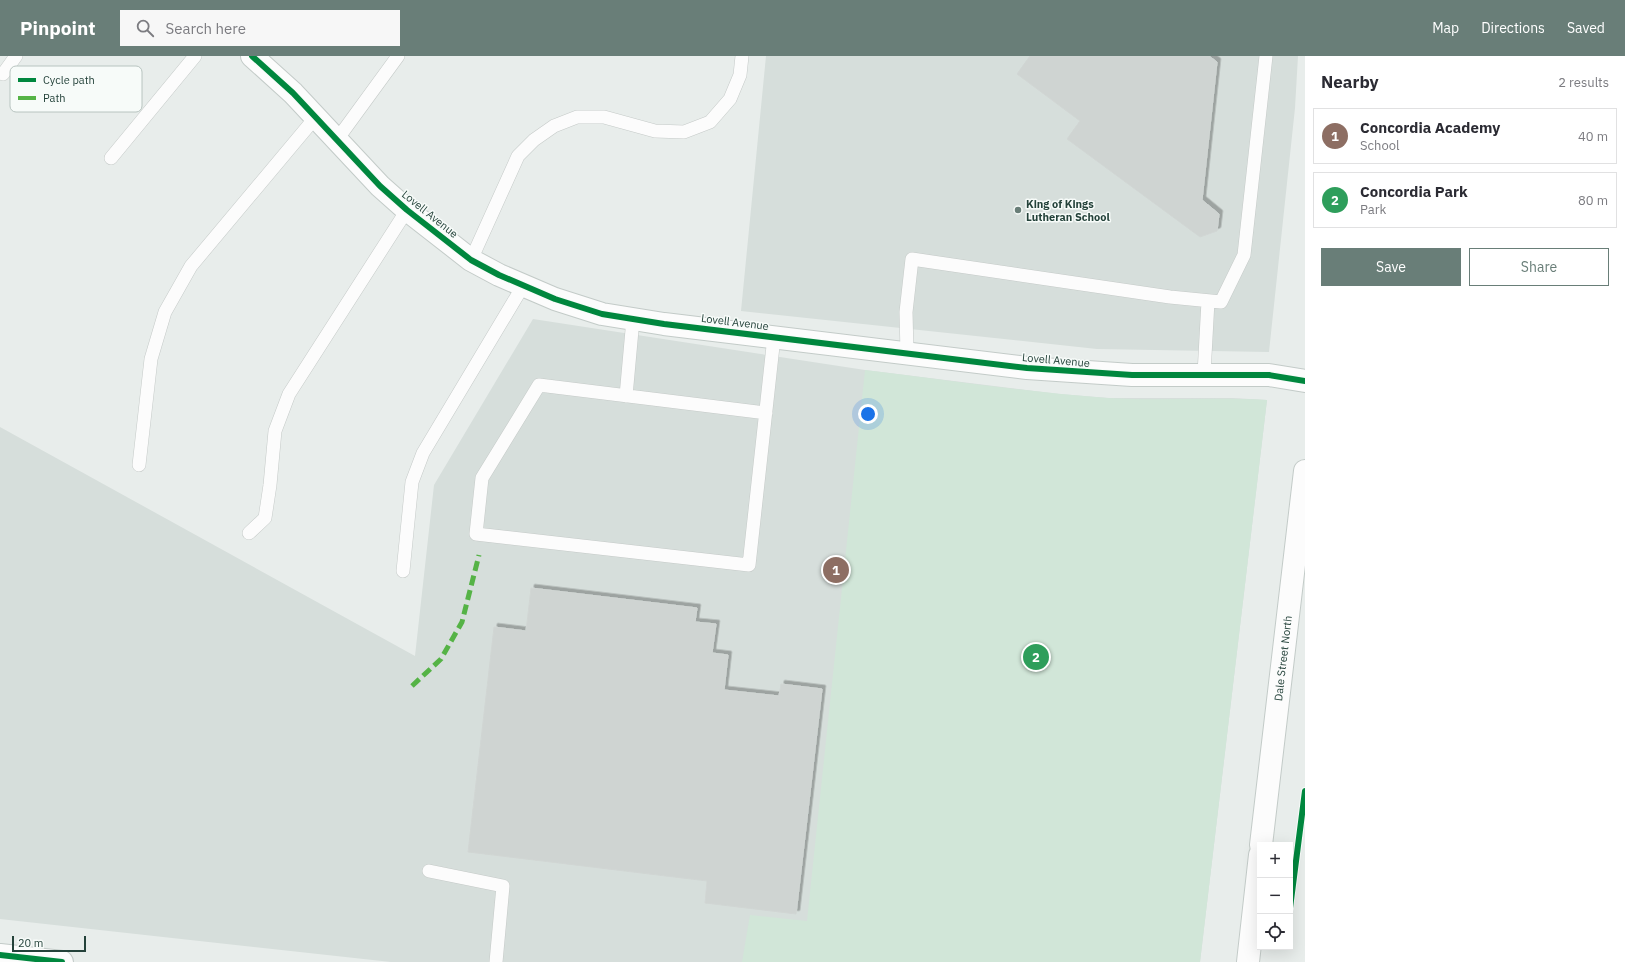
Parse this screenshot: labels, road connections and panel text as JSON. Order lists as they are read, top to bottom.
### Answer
{
  "streets": {
    "street": ["Lovell Avenue", "Dale Street North"]
  },
  "places": ["King of Kings Lutheran School"],
  "legend": ["Cycle path", "Path"],
  "scale_bar": "20 m",
  "page": {
    "header": "Pinpoint",
    "search": "Search here",
    "nav": ["Map", "Directions", "Saved"],
    "heading": ["Nearby", "2 results"],
    "list": [
      {
        "mark": "1",
        "name": "Concordia Academy",
        "note": "School",
        "value": "40 m"
      },
      {
        "mark": "2",
        "name": "Concordia Park",
        "note": "Park",
        "value": "80 m"
      }
    ],
    "buttons": ["Save", "Share"],
    "pins": ["1", "2"],
    "map_buttons": ["+", "−"],
    "scale": "20 m"
  }
}
